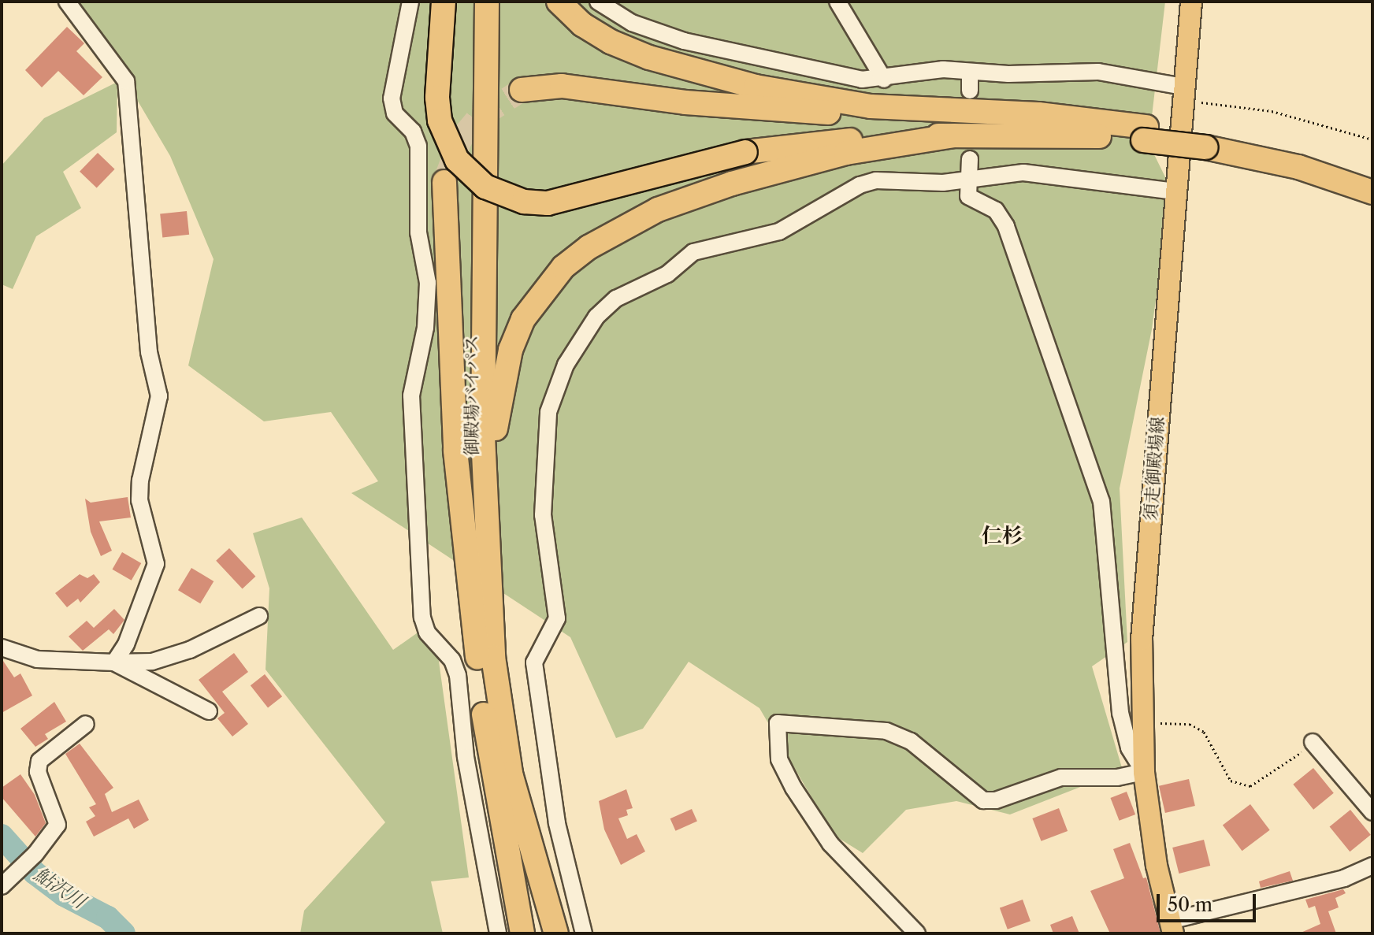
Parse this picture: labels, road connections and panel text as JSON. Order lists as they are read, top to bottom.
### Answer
{
  "streets": {
    "highway": ["御殿場バイパス"],
    "main road": ["須走御殿場線"]
  },
  "districts": ["仁杉"],
  "water": ["鮎沢川"],
  "scale_bar": "50 m"
}
